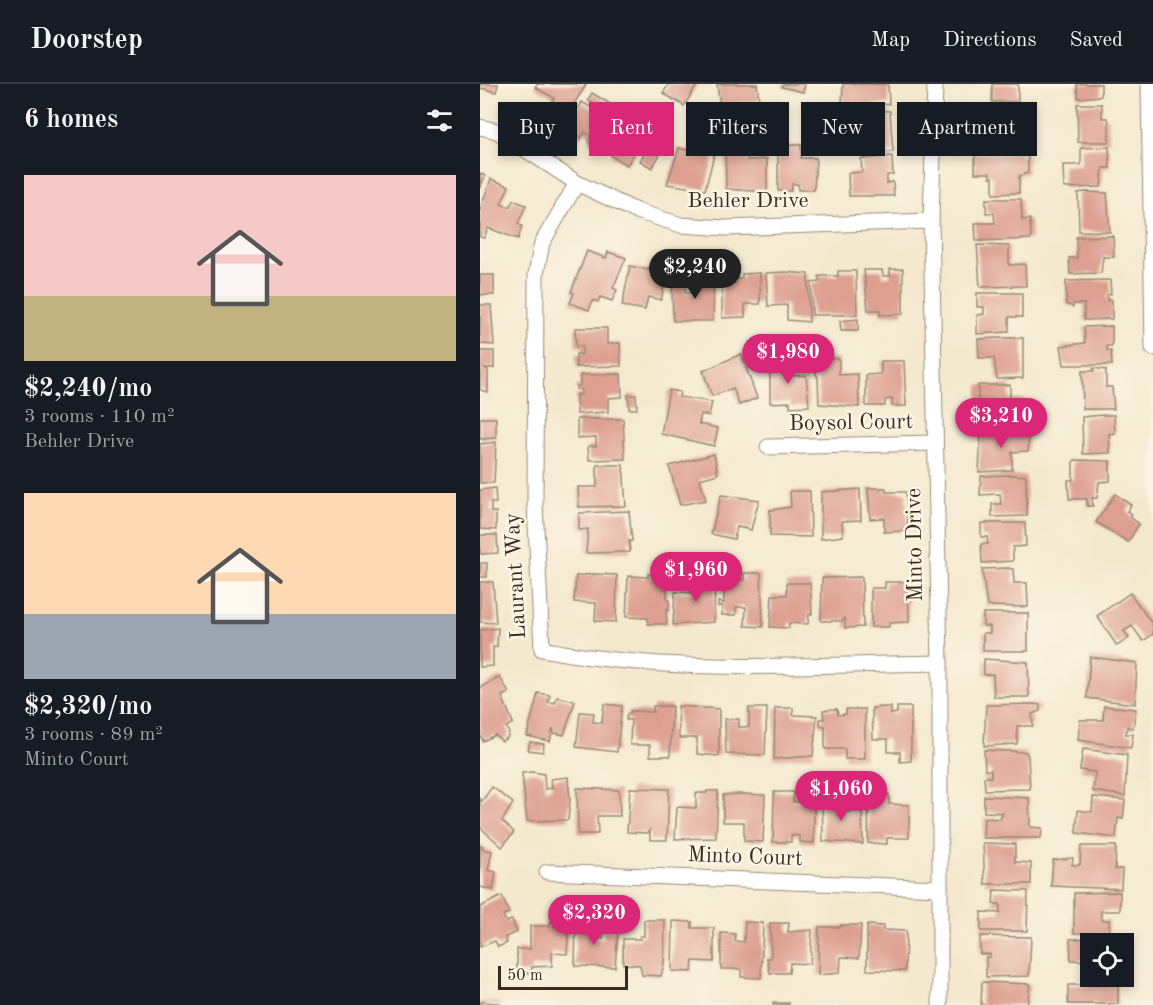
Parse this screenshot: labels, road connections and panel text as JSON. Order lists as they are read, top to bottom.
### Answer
{
  "streets": {
    "street": [
      "Behler Drive",
      "Boysol Court",
      "Minto Drive",
      "Laurant Way",
      "Minto Court"
    ]
  },
  "crossings": [
    ["Behler Drive", "Minto Drive"],
    ["Behler Drive", "Laurant Way"],
    ["Boysol Court", "Minto Drive"],
    ["Minto Drive", "Laurant Way"],
    ["Minto Drive", "Minto Court"]
  ],
  "scale_bar": "50 m",
  "page": {
    "header": "Doorstep",
    "nav": ["Map", "Directions", "Saved"],
    "heading": "6 homes",
    "chip": [
      "Buy",
      "Rent",
      "Filters",
      "New",
      "Apartment"
    ],
    "list": [
      {
        "name": "$2,240/mo",
        "note": "3 rooms · 110 m² · Behler Drive"
      },
      {
        "name": "$2,320/mo",
        "note": "3 rooms · 89 m² · Minto Court"
      }
    ],
    "price": [
      "$2,240",
      "$1,980",
      "$3,210",
      "$1,960",
      "$1,060",
      "$2,320"
    ],
    "scale": "50 m"
  }
}
